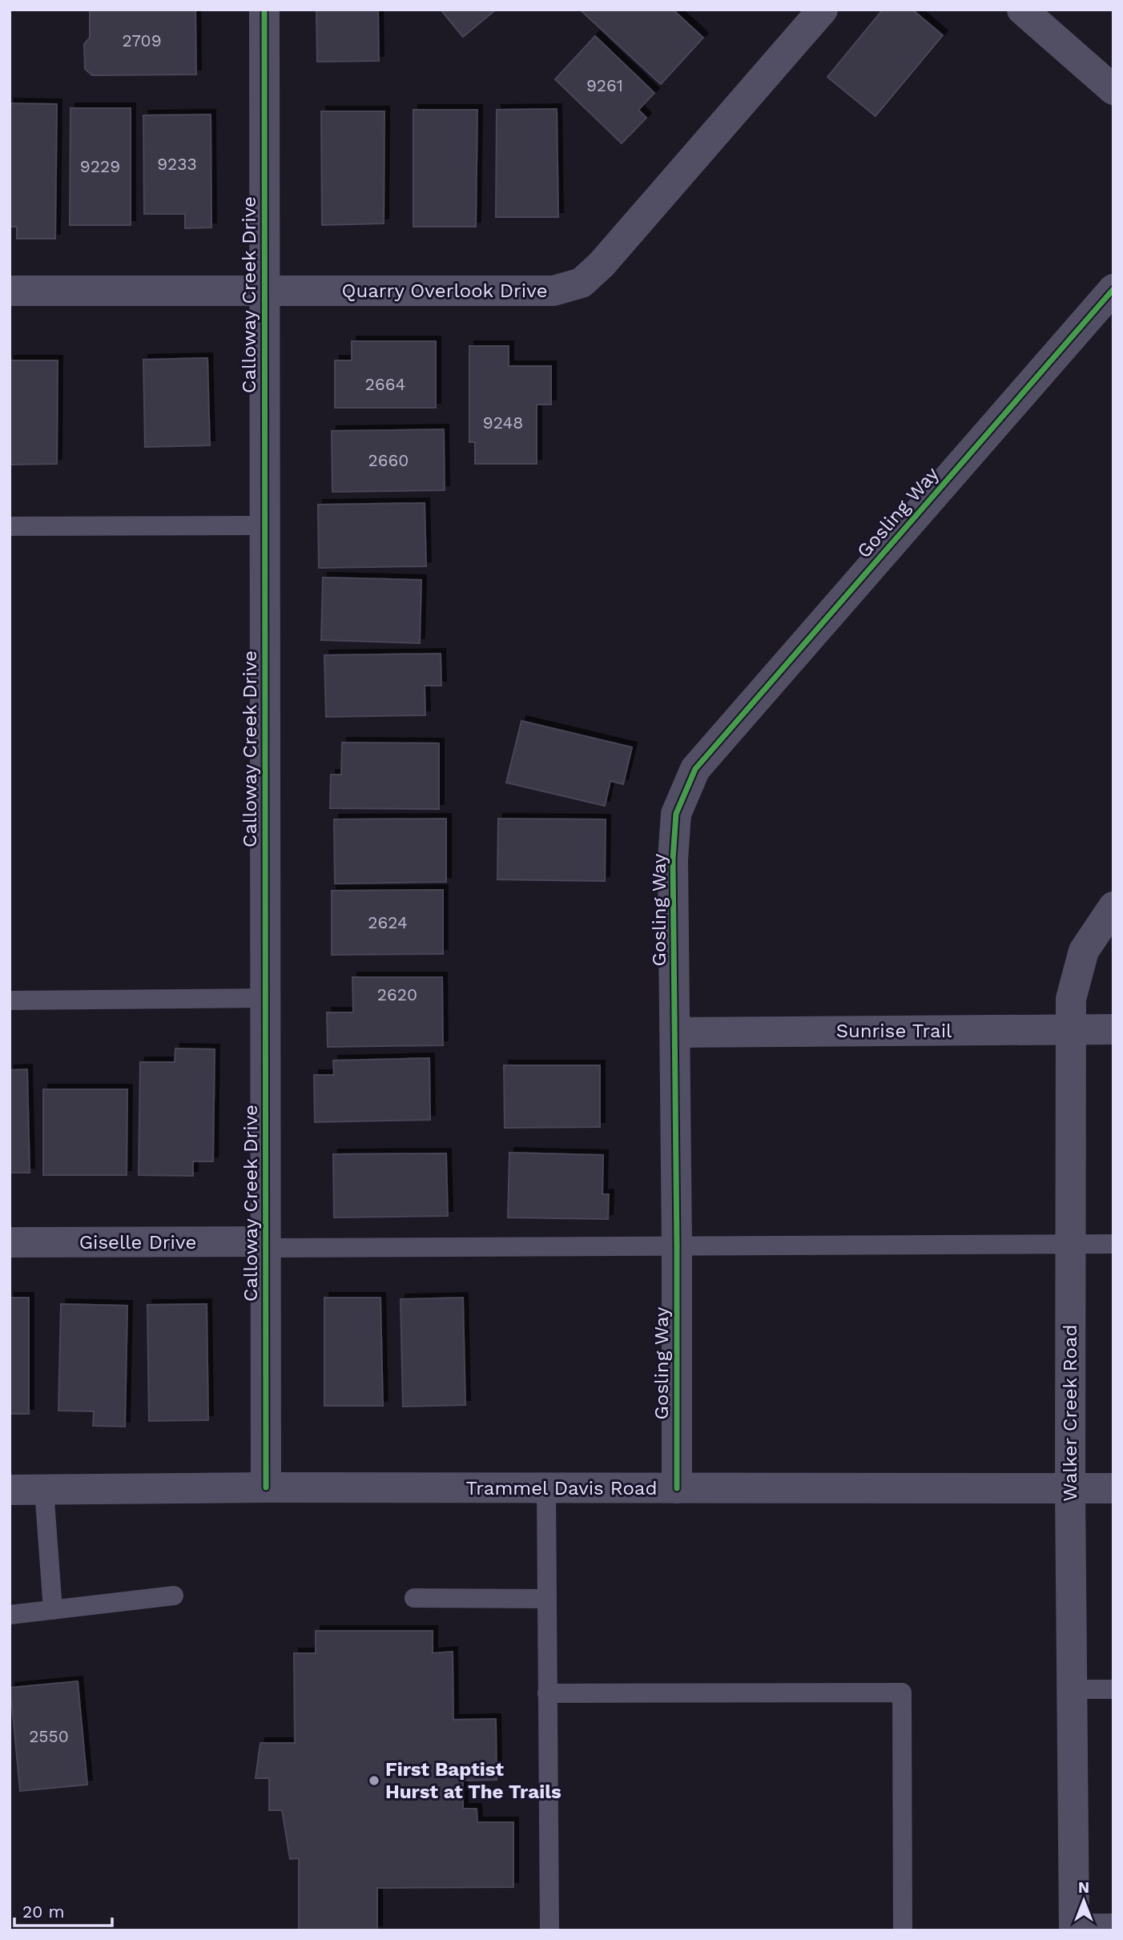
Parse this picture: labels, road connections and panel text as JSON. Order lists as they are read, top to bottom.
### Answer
{
  "streets": {
    "street": [
      "Quarry Overlook Drive",
      "Calloway Creek Drive",
      "Gosling Way",
      "Sunrise Trail",
      "Giselle Drive",
      "Walker Creek Road",
      "Trammel Davis Road"
    ]
  },
  "crossings": [
    ["Quarry Overlook Drive", "Calloway Creek Drive"],
    ["Calloway Creek Drive", "Giselle Drive"],
    ["Calloway Creek Drive", "Trammel Davis Road"],
    ["Gosling Way", "Sunrise Trail"],
    ["Gosling Way", "Trammel Davis Road"],
    ["Sunrise Trail", "Walker Creek Road"],
    ["Walker Creek Road", "Trammel Davis Road"]
  ],
  "places": ["First Baptist Hurst at The Trails"],
  "house_numbers": [
    "2709",
    "9261",
    "9233",
    "9229",
    "2664",
    "9248",
    "2660",
    "2624",
    "2620",
    "2550"
  ],
  "scale_bar": "20 m",
  "north": "top"
}
